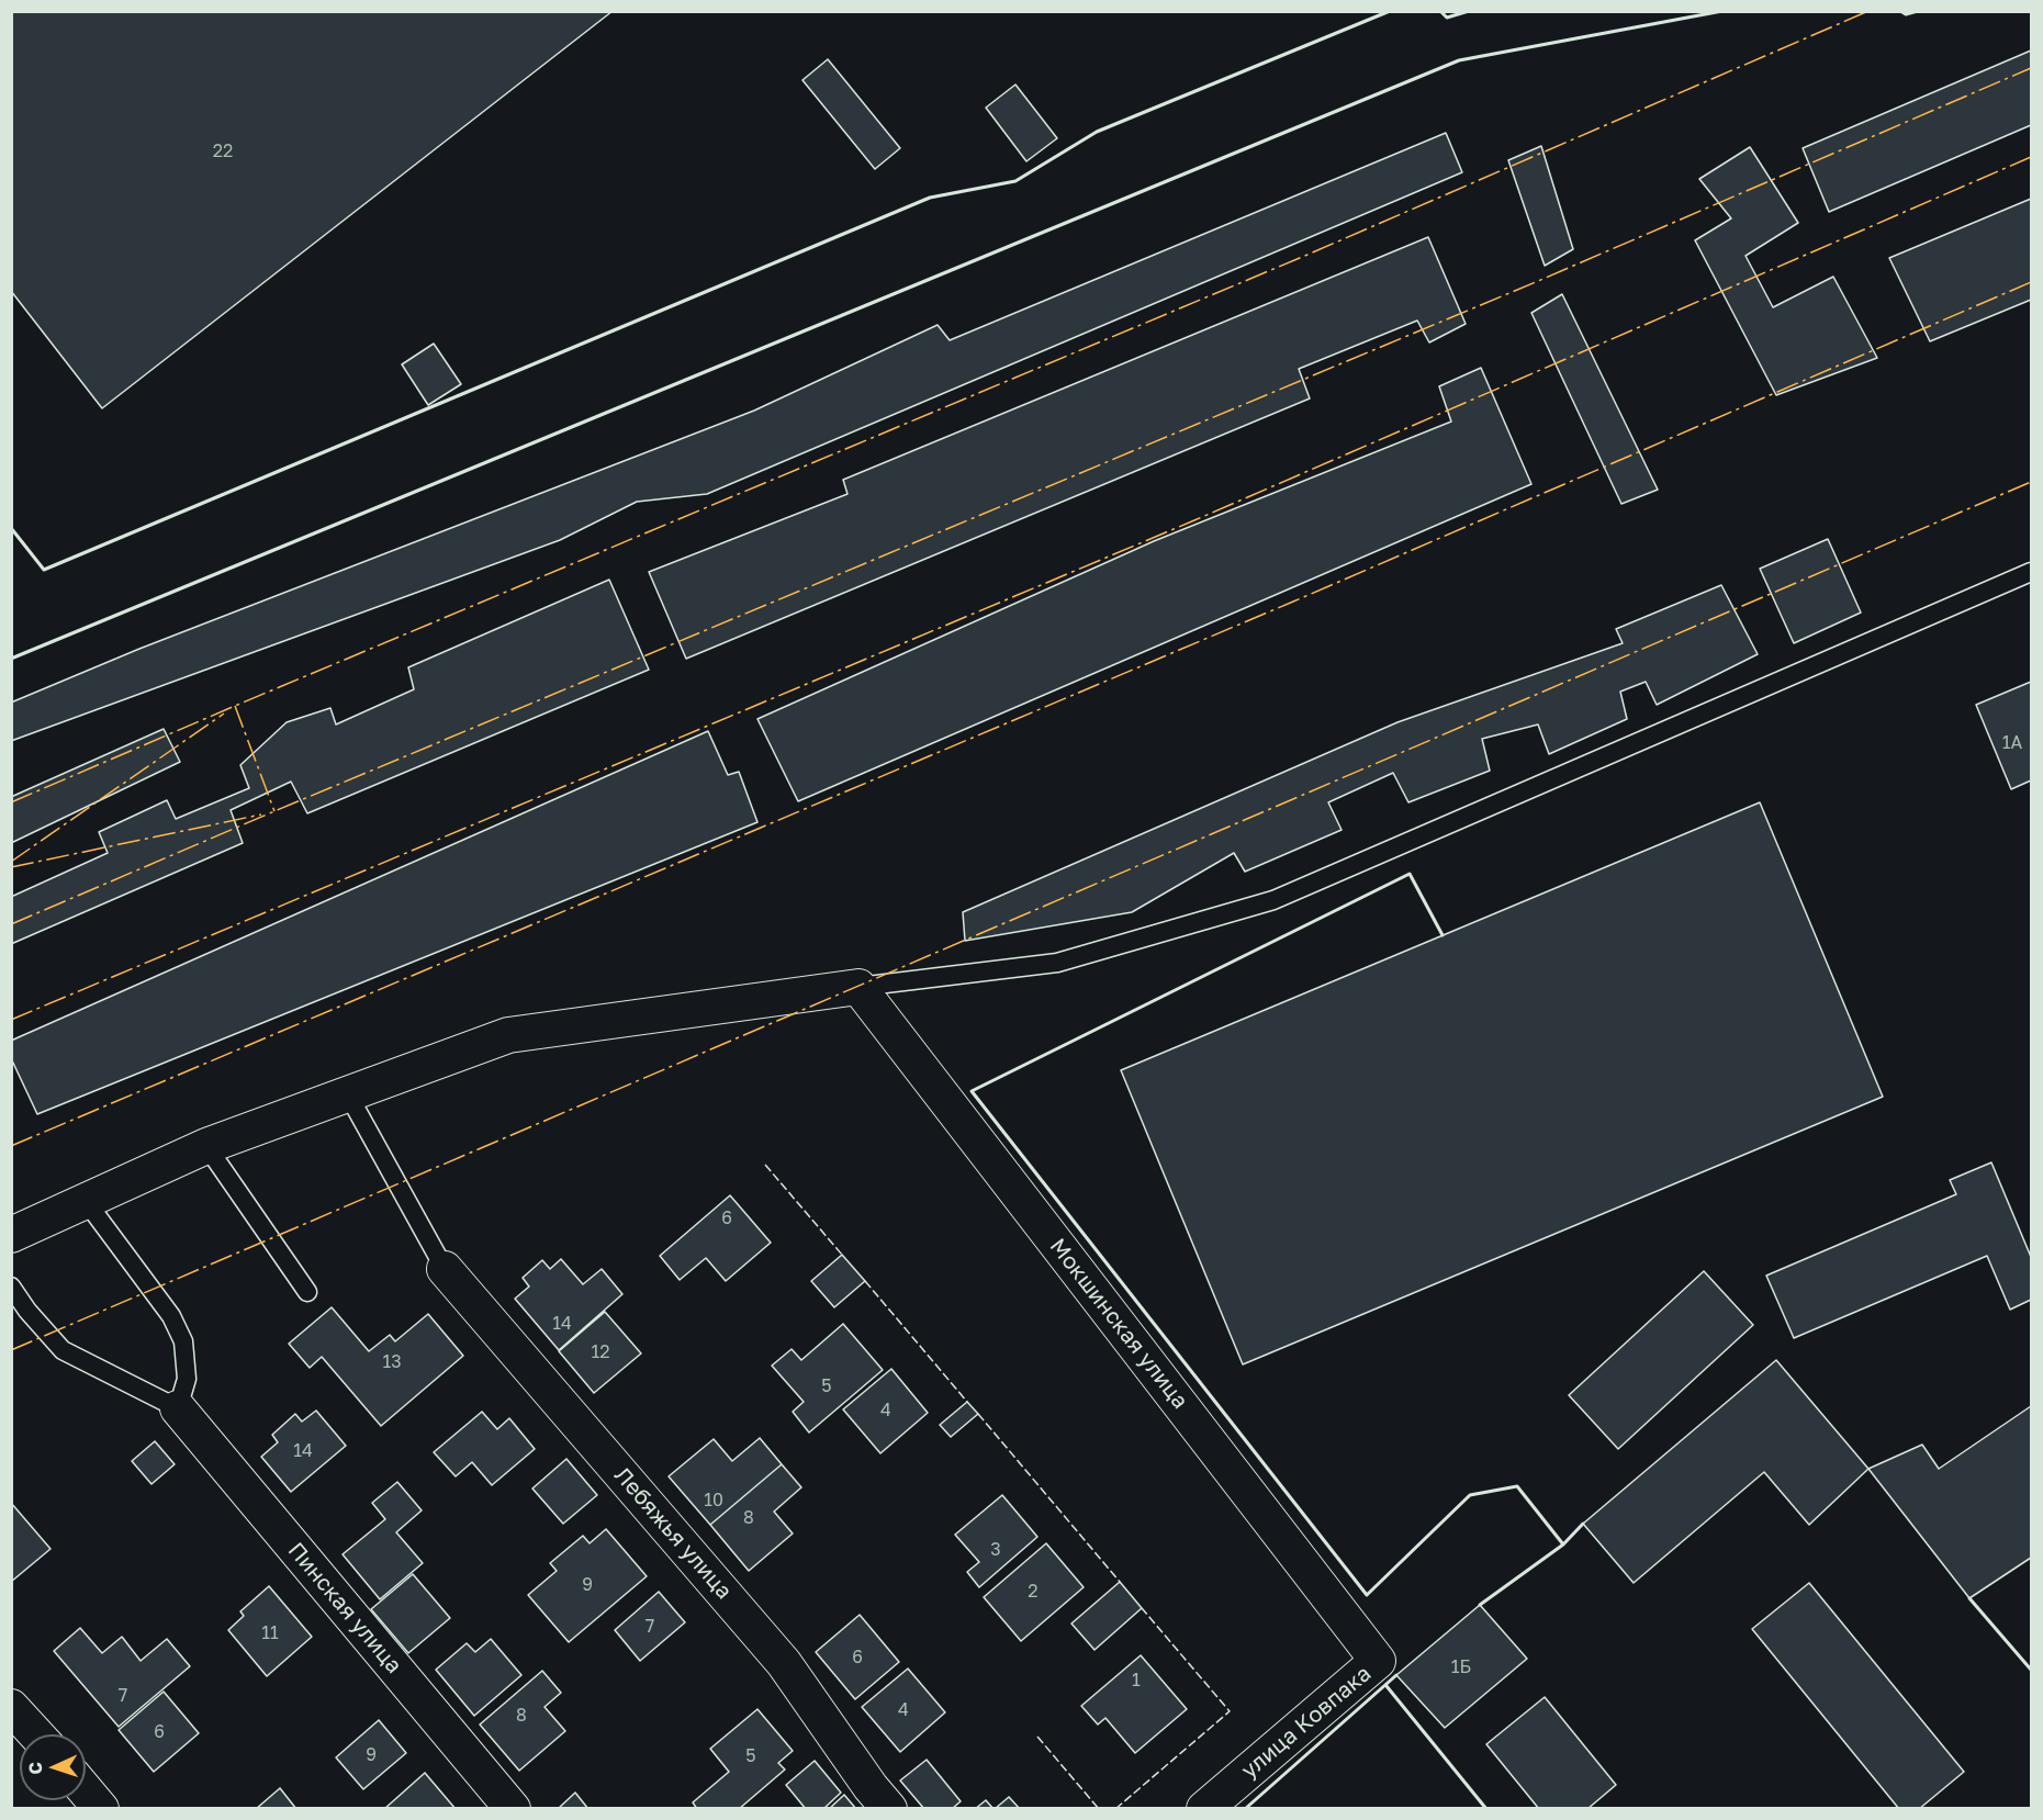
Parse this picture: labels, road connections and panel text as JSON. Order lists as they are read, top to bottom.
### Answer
{
  "streets": {
    "street": [
      "Мокшинская улица",
      "Лебяжья улица",
      "Пинская улица",
      "улица Ковпака"
    ]
  },
  "crossings": [
    ["Мокшинская улица", "улица Ковпака"]
  ],
  "house_numbers": [
    "22",
    "1А",
    "6",
    "14",
    "12",
    "13",
    "5",
    "4",
    "14",
    "10",
    "8",
    "3",
    "9",
    "2",
    "7",
    "11",
    "6",
    "1Б",
    "1",
    "7",
    "4",
    "8",
    "6",
    "9",
    "5"
  ],
  "north": "left"
}
